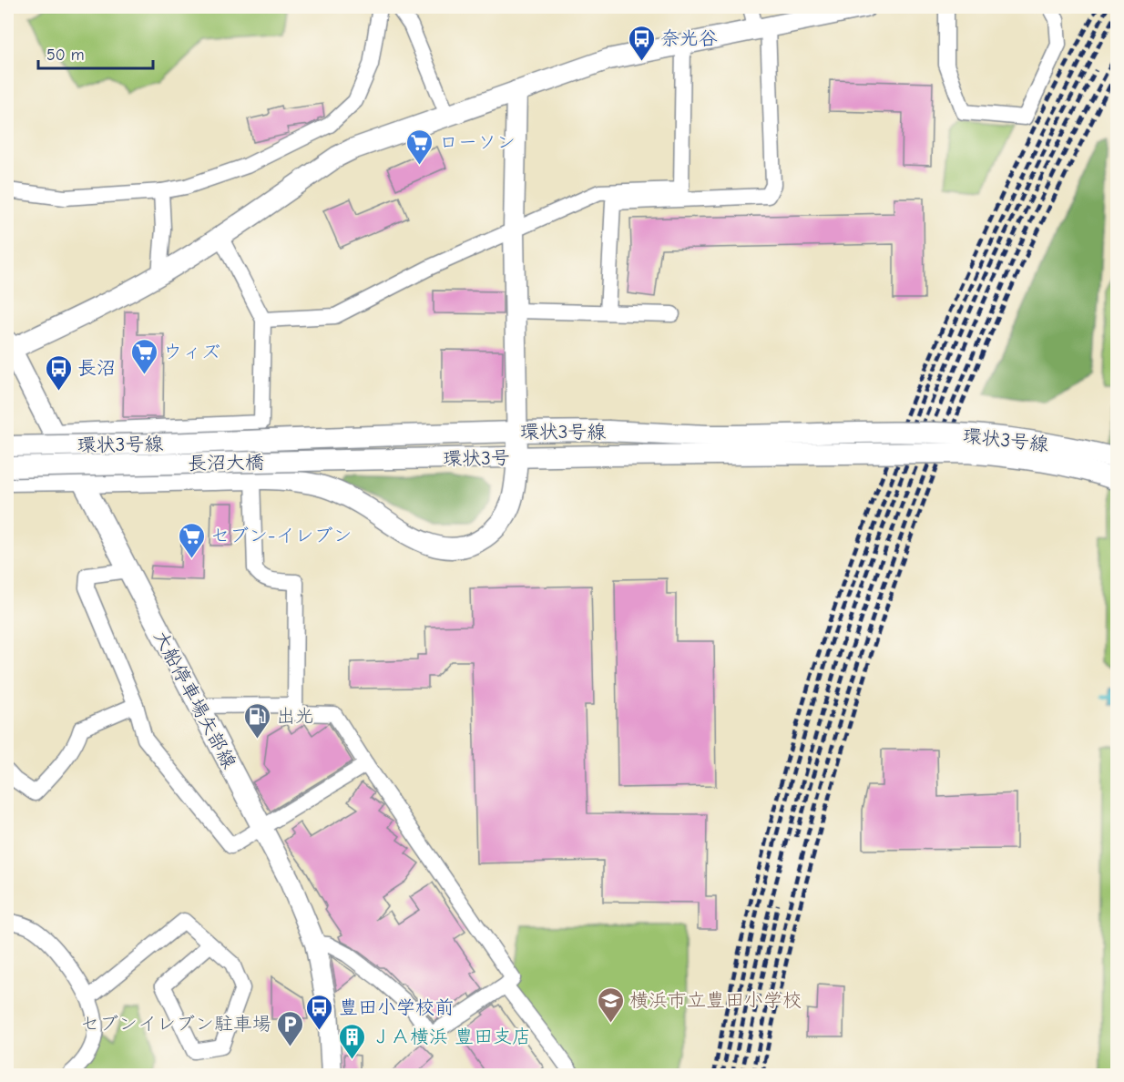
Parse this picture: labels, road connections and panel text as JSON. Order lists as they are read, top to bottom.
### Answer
{
  "streets": {
    "street": [
      "環状3号線",
      "環状3号",
      "長沼大橋",
      "大船停車場矢部線"
    ]
  },
  "crossings": [
    ["環状3号線", "環状3号"],
    ["環状3号", "長沼大橋"]
  ],
  "places": {
    "bus stop": ["奈光谷", "長沼", "豊田小学校前"],
    "supermarket": ["ローソン", "ウィズ", "セブン-イレブン"],
    "fuel station": ["出光"],
    "school or university": ["横浜市立豊田小学校"],
    "parking": ["セブンイレブン駐車場"],
    "building": ["ＪＡ横浜 豊田支店"]
  },
  "scale_bar": "50 m"
}
